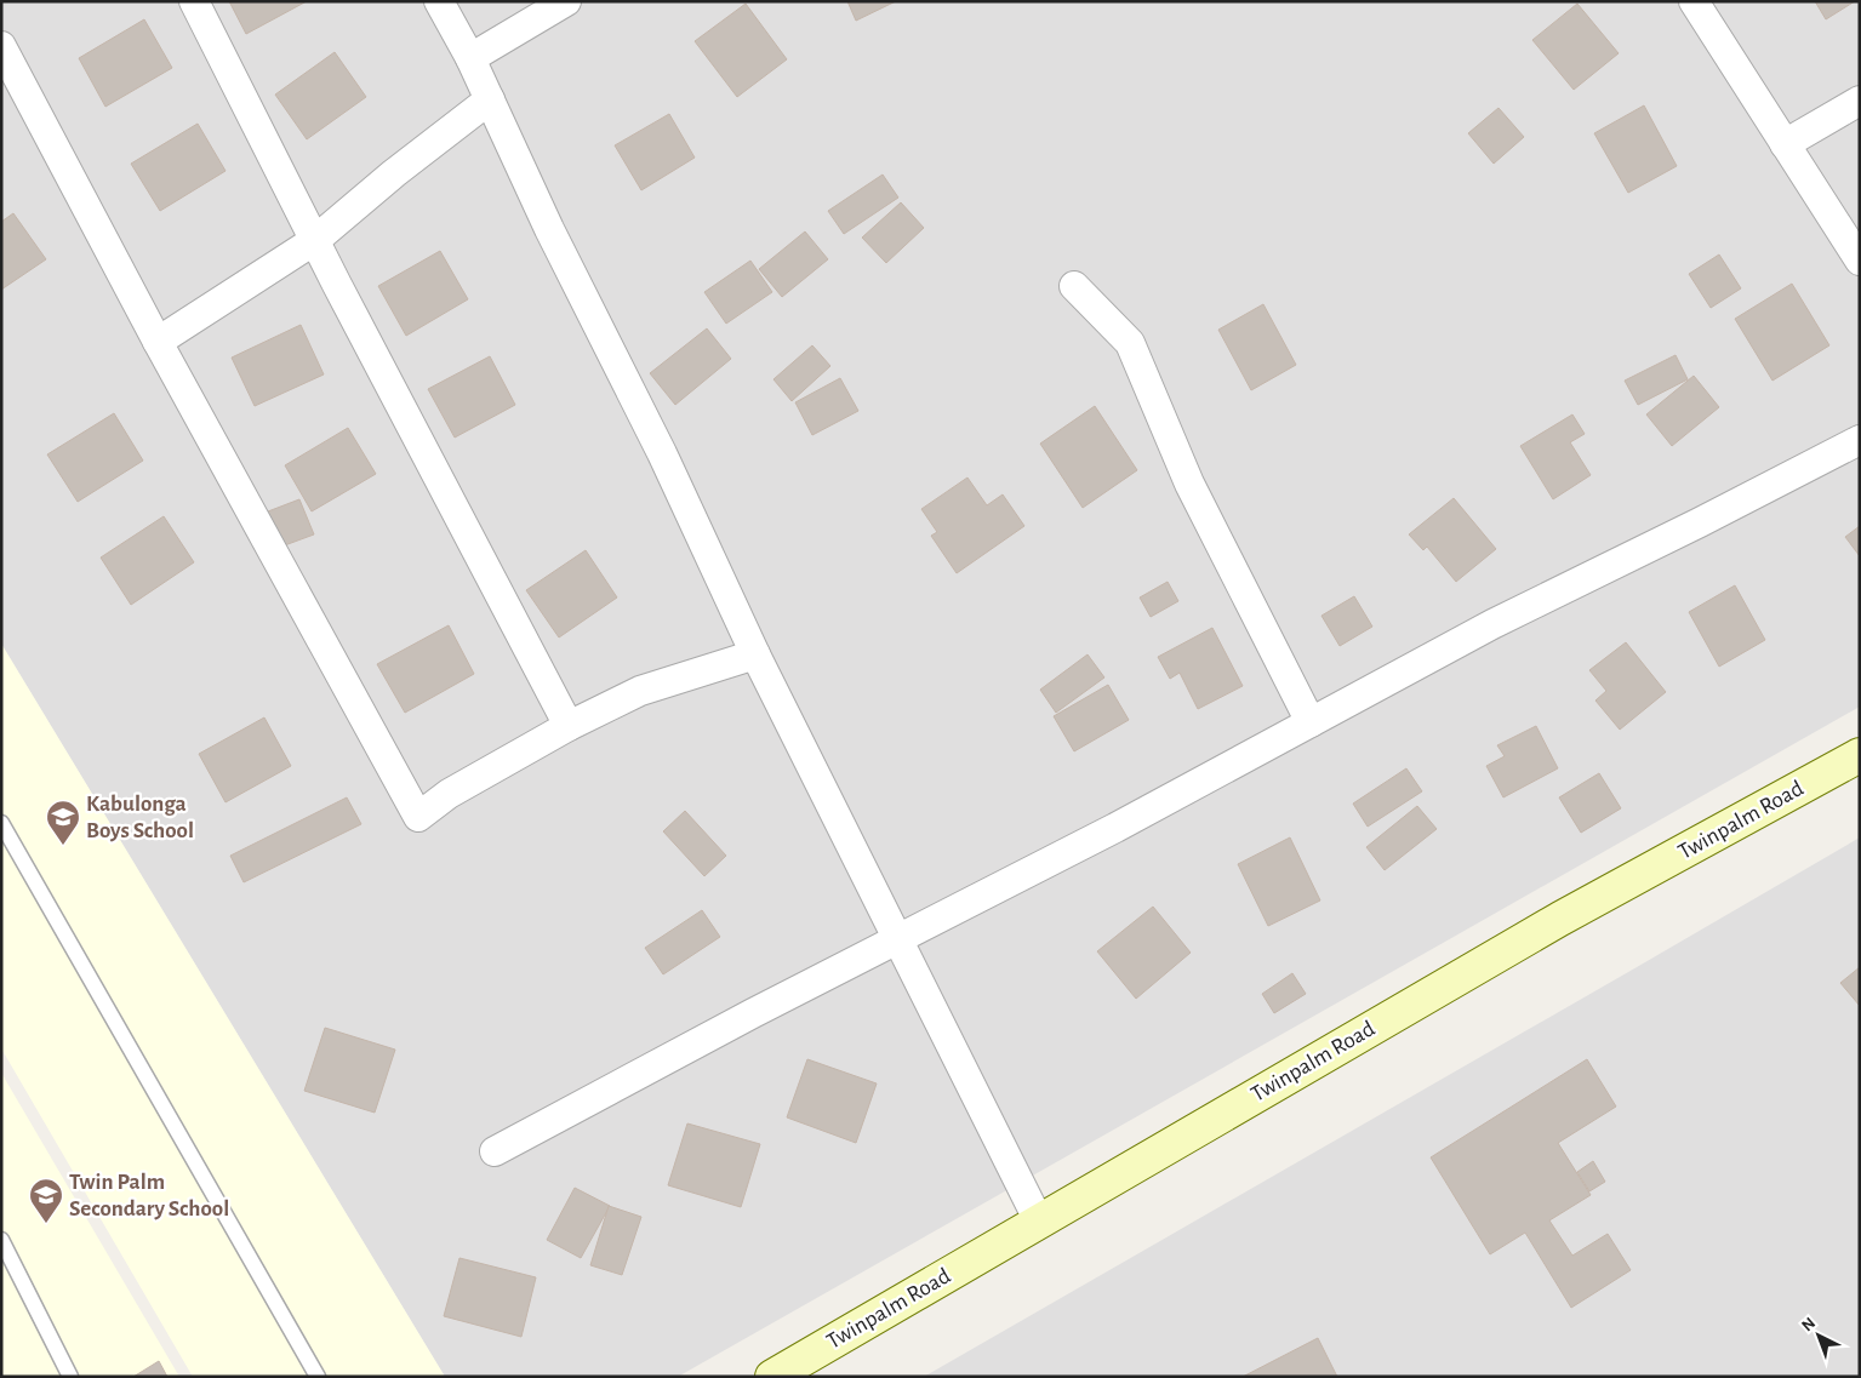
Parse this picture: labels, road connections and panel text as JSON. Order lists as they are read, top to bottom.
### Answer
{
  "streets": {
    "main road": ["Twinpalm Road"]
  },
  "places": {
    "school or university": ["Kabulonga Boys School", "Twin Palm Secondary School"]
  },
  "north": "top left"
}
